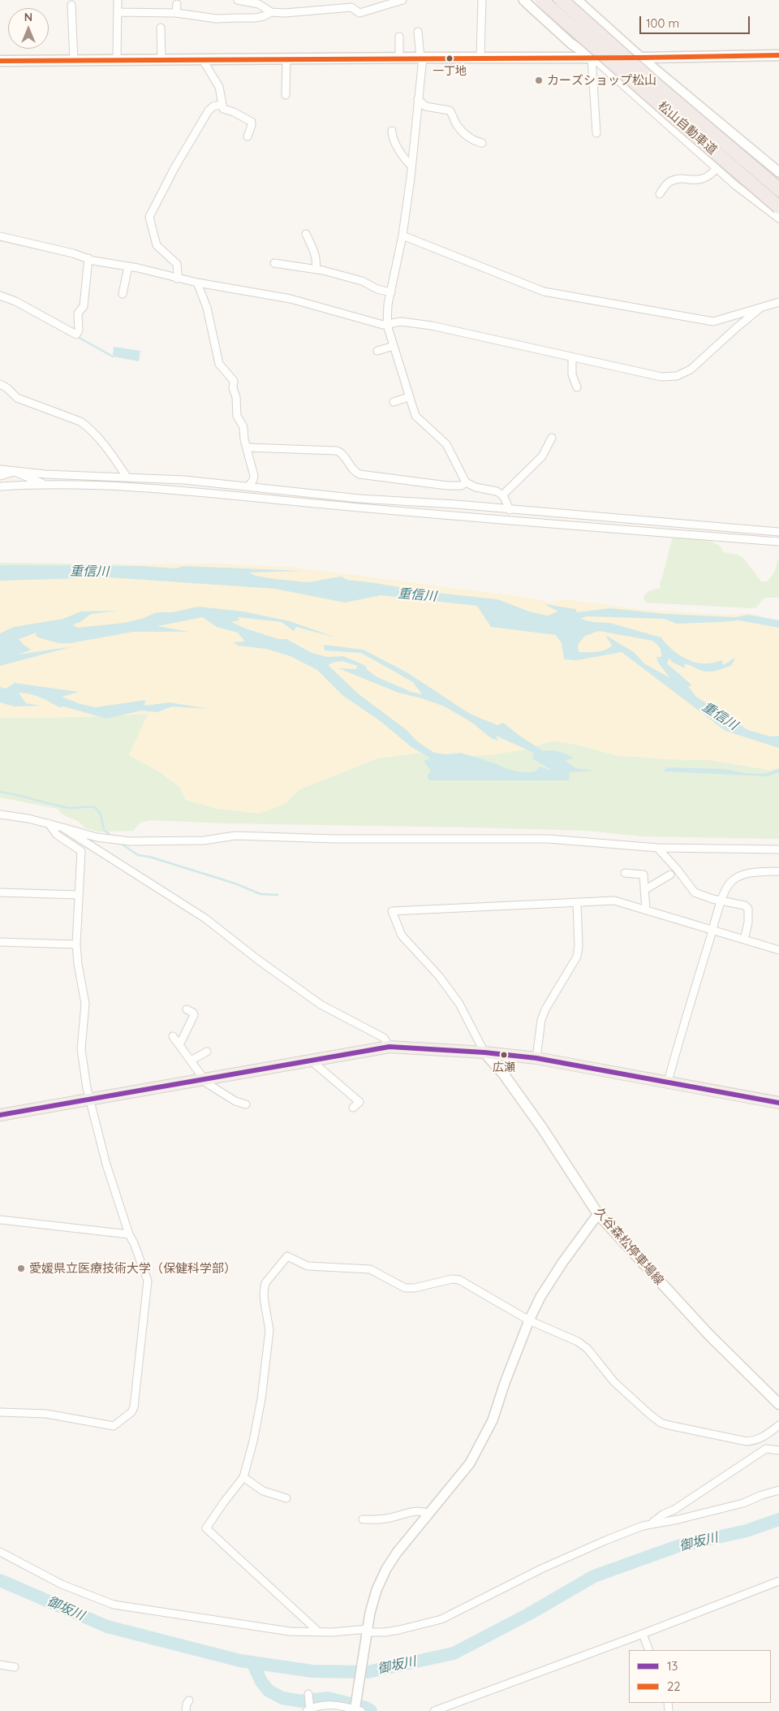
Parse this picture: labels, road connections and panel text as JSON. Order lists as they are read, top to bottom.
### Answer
{
  "streets": {
    "highway": ["松山自動車道"],
    "main road": ["久谷森松停車場線"]
  },
  "water": ["重信川", "御坂川"],
  "places": [
    "一丁地",
    "カーズショップ松山",
    "広瀬",
    "愛媛県立医療技術大学（保健科学部）"
  ],
  "lines": ["transit line 22", "transit line 13"],
  "legend": ["13", "22"],
  "scale_bar": "100 m",
  "north": "top"
}
